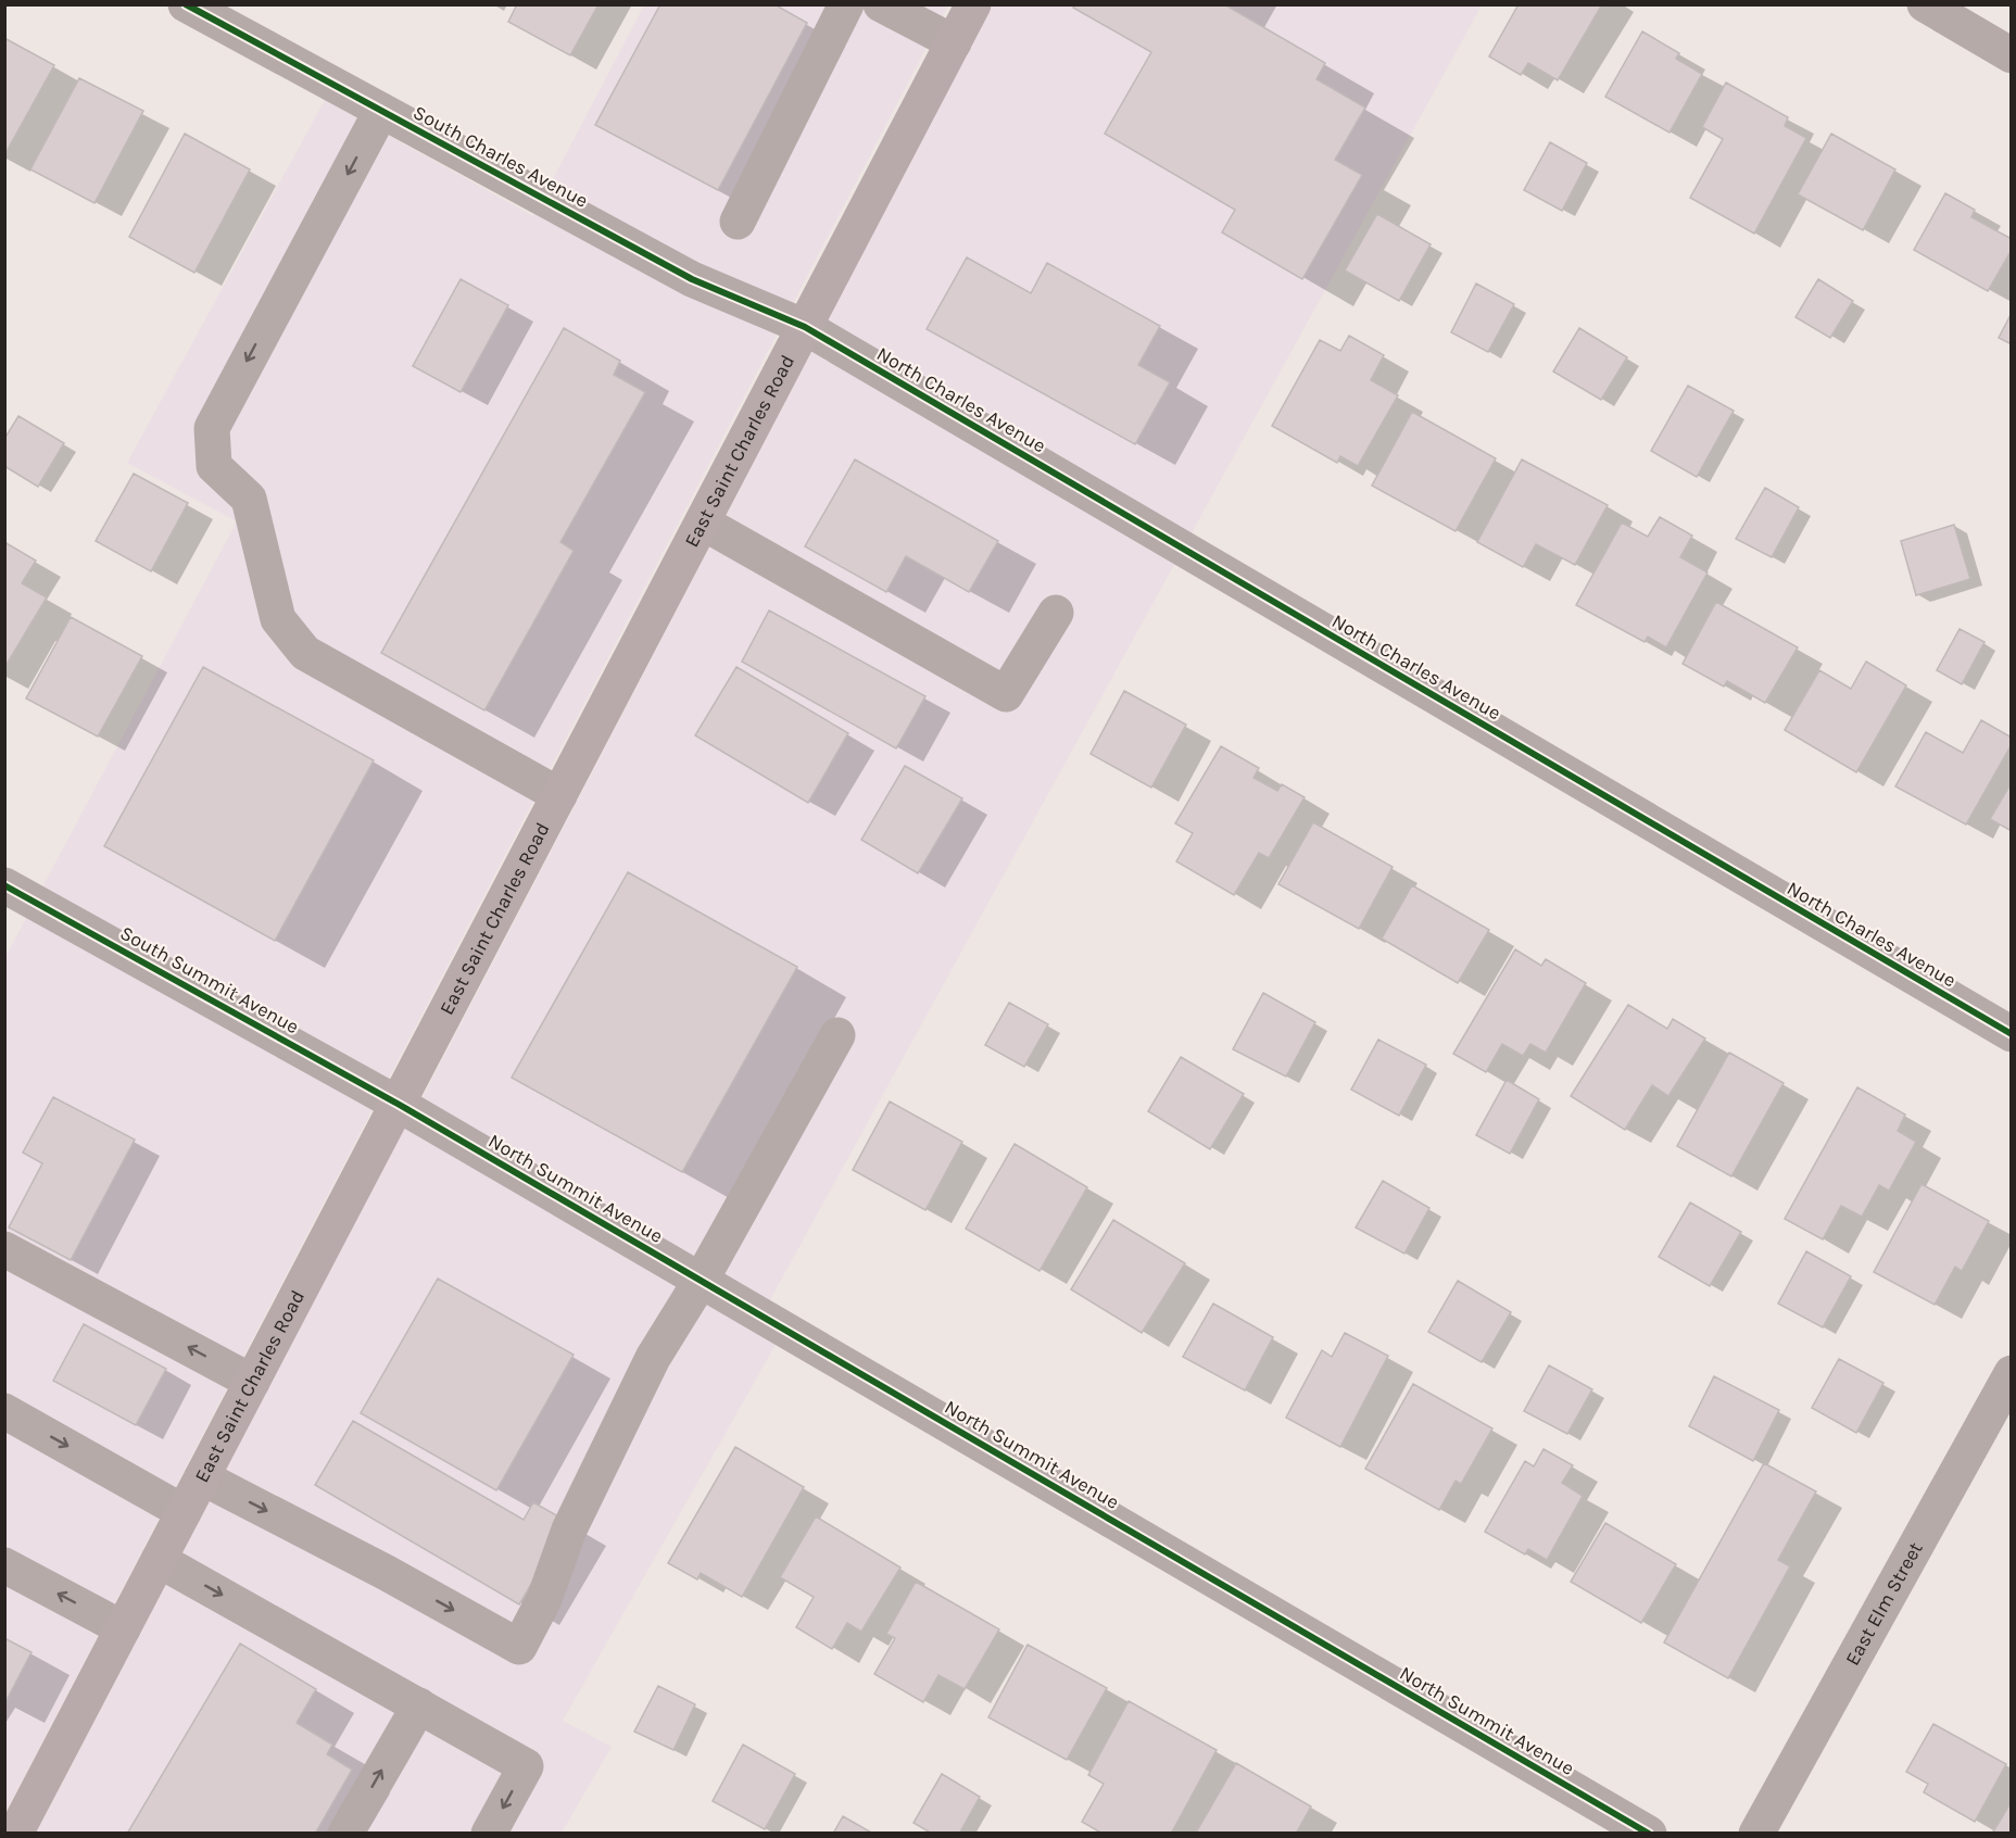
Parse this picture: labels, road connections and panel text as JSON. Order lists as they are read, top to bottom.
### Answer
{
  "streets": {
    "main road": ["East Saint Charles Road"],
    "street": [
      "South Charles Avenue",
      "North Charles Avenue",
      "South Summit Avenue",
      "North Summit Avenue",
      "East Elm Street"
    ]
  },
  "crossings": [
    ["South Charles Avenue", "North Charles Avenue"],
    ["South Charles Avenue", "East Saint Charles Road"],
    ["North Charles Avenue", "East Saint Charles Road"],
    ["East Saint Charles Road", "South Summit Avenue"],
    ["East Saint Charles Road", "North Summit Avenue"],
    ["South Summit Avenue", "North Summit Avenue"]
  ]
}
